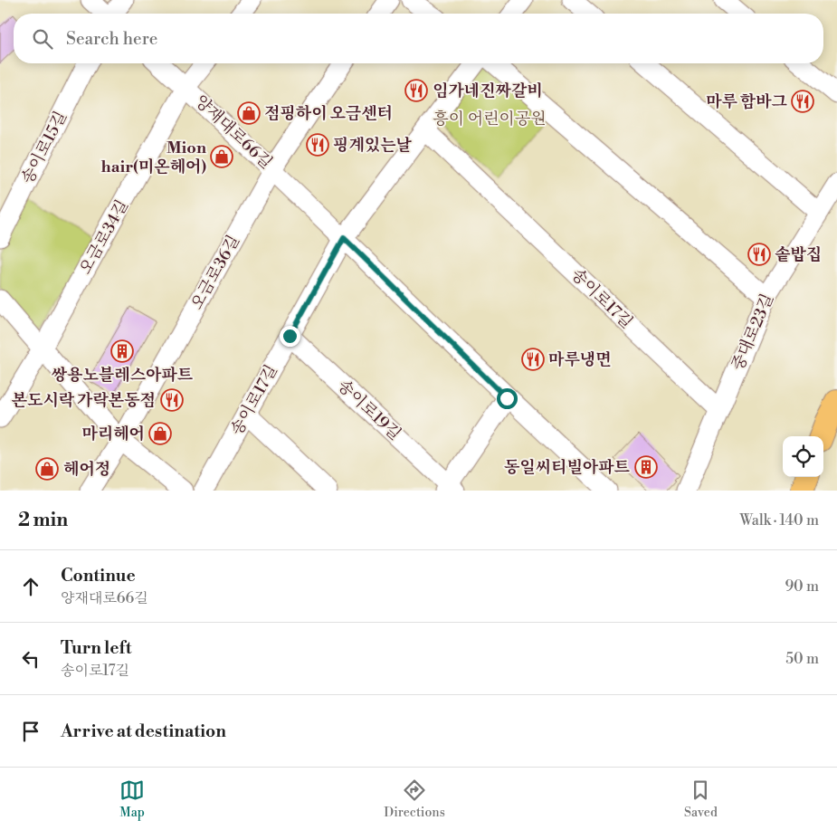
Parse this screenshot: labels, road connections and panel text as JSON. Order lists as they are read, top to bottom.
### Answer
{
  "streets": {
    "street": [
      "양재대로66길",
      "송이로15길",
      "오금로34길",
      "오금로36길",
      "송이로17길",
      "중대로23길",
      "송이로19길"
    ]
  },
  "crossings": [
    ["양재대로66길", "오금로34길"],
    ["양재대로66길", "오금로36길"],
    ["양재대로66길", "송이로17길"],
    ["양재대로66길", "송이로19길"],
    ["송이로17길", "중대로23길"],
    ["송이로17길", "송이로19길"]
  ],
  "parks": ["흥이 어린이공원"],
  "places": {
    "restaurant": [
      "임가네진짜갈비",
      "마루 함바그",
      "핑계있는날",
      "솥밥집",
      "마루냉면",
      "본도시락 가락본동점"
    ],
    "shop": [
      "점핑하이 오금센터",
      "Mion hair(미온헤어)",
      "마리헤어",
      "헤어정"
    ],
    "building": ["쌍용노블레스아파트", "동일씨티빌아파트"]
  },
  "page": {
    "search": "Search here",
    "heading": ["2 min", "Walk · 140 m"],
    "list": [
      ["Continue", "양재대로66길", "90 m"],
      ["Turn left", "송이로17길", "50 m"],
      "Arrive at destination"
    ],
    "nav": ["Map", "Directions", "Saved"]
  }
}
